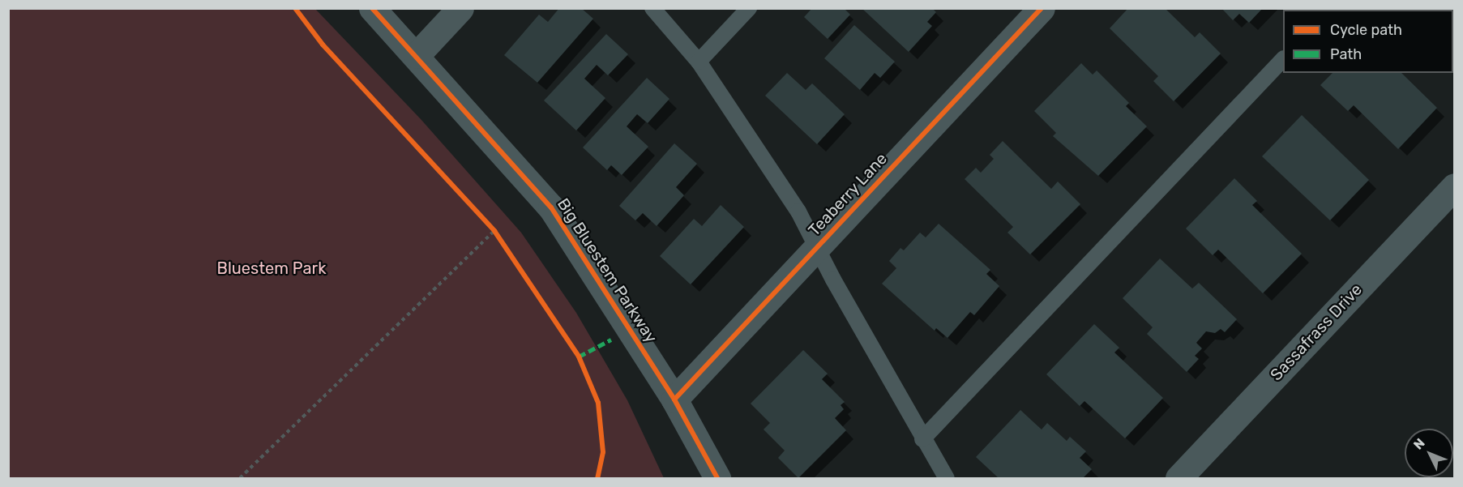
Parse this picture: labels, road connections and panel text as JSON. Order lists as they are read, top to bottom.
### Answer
{
  "streets": {
    "street": ["Teaberry Lane", "Big Bluestem Parkway", "Sassafrass Drive"]
  },
  "crossings": [
    ["Teaberry Lane", "Big Bluestem Parkway"]
  ],
  "parks": ["Bluestem Park"],
  "legend": ["Cycle path", "Path"],
  "north": "top left"
}
